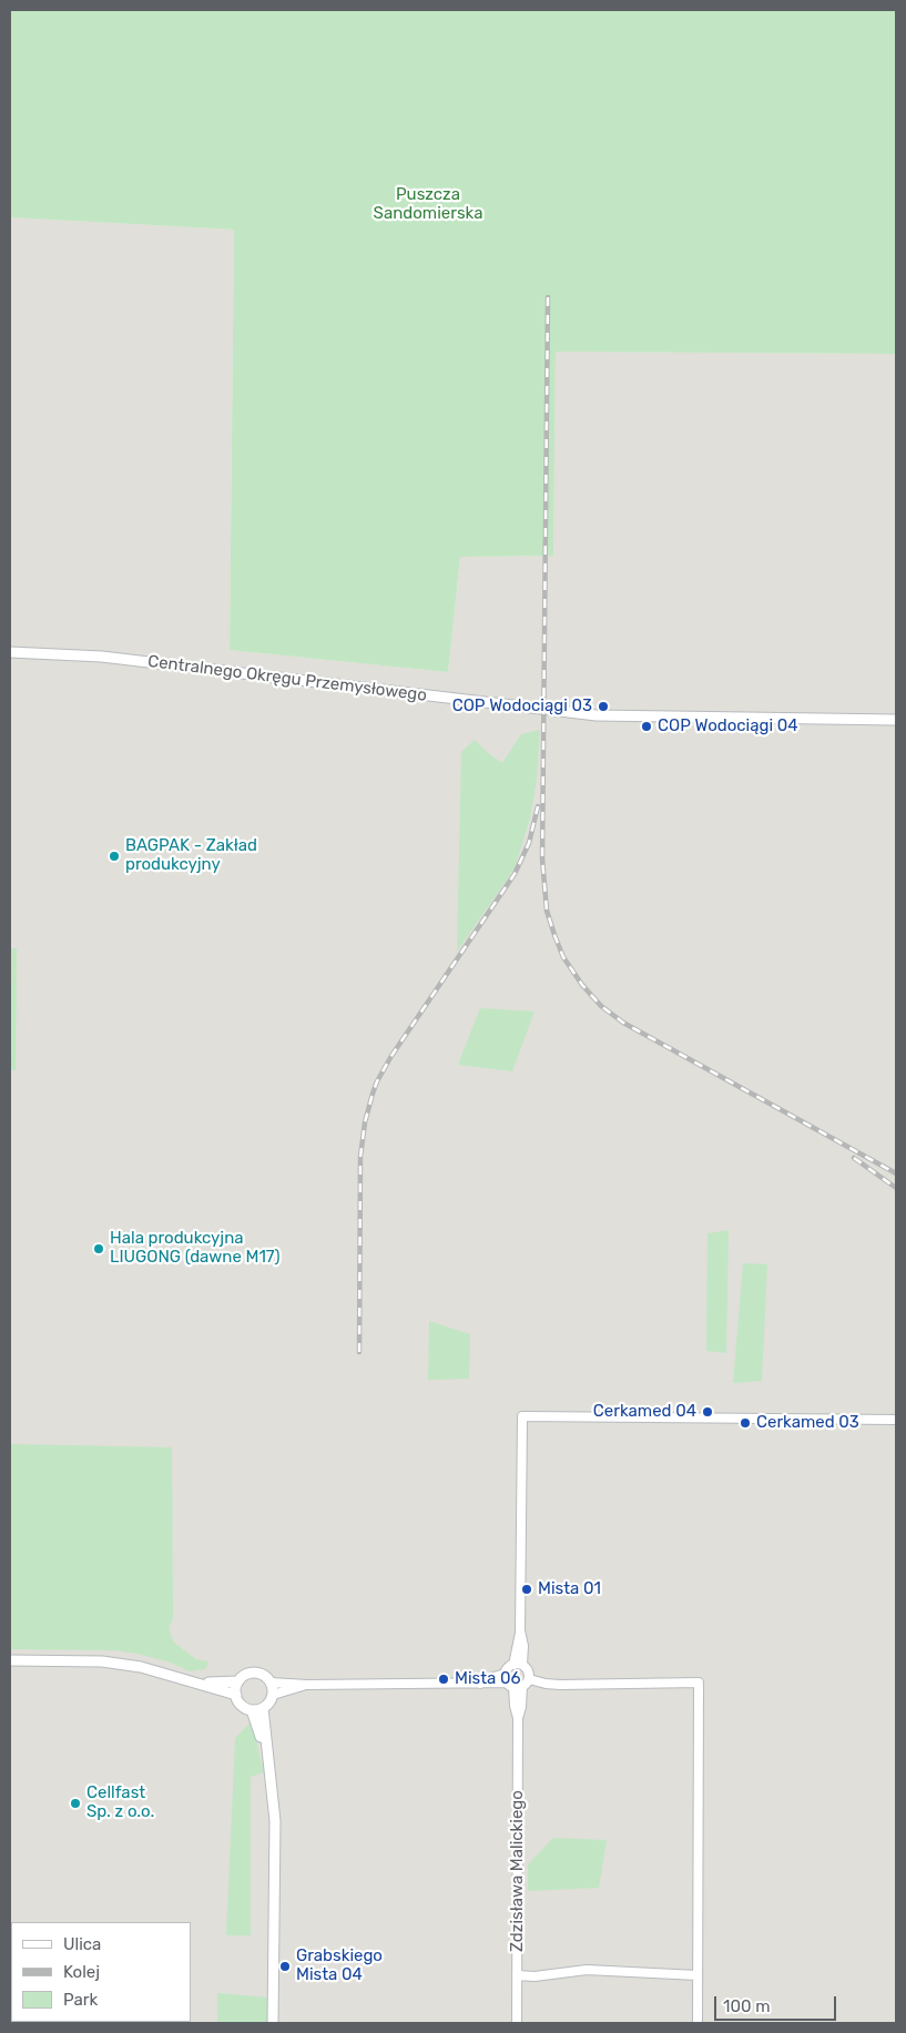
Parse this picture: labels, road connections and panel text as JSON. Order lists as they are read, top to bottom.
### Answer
{
  "streets": {
    "street": ["Centralnego Okręgu Przemysłowego", "Zdzisława Malickiego"]
  },
  "parks": ["Puszcza Sandomierska"],
  "places": [
    "COP Wodociągi 03",
    "COP Wodociągi 04",
    "BAGPAK - Zakład produkcyjny",
    "Hala produkcyjna LIUGONG (dawne M17)",
    "Cerkamed 04",
    "Cerkamed 03",
    "Mista 01",
    "Mista 06",
    "Cellfast Sp. z o.o.",
    "Grabskiego Mista 04"
  ],
  "legend": ["Ulica", "Kolej", "Park"],
  "scale_bar": "100 m"
}
